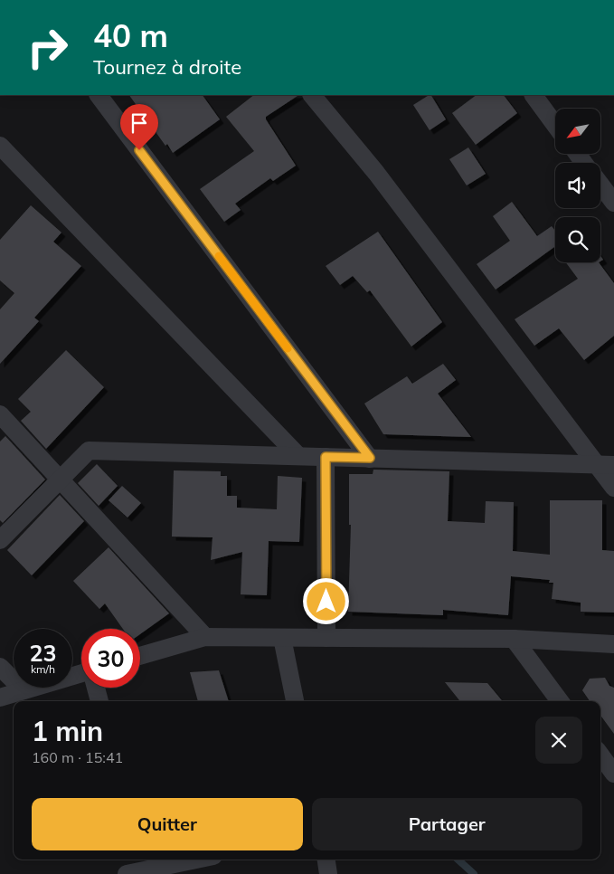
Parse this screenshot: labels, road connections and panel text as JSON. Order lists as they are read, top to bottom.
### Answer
{
  "north": "bottom left",
  "page": {
    "turn": ["40 m", "Tournez à droite"],
    "speed": "23 km/h",
    "limit": "30",
    "heading": ["1 min", "160 m · 15:41"],
    "buttons": ["Quitter", "Partager"]
  }
}
